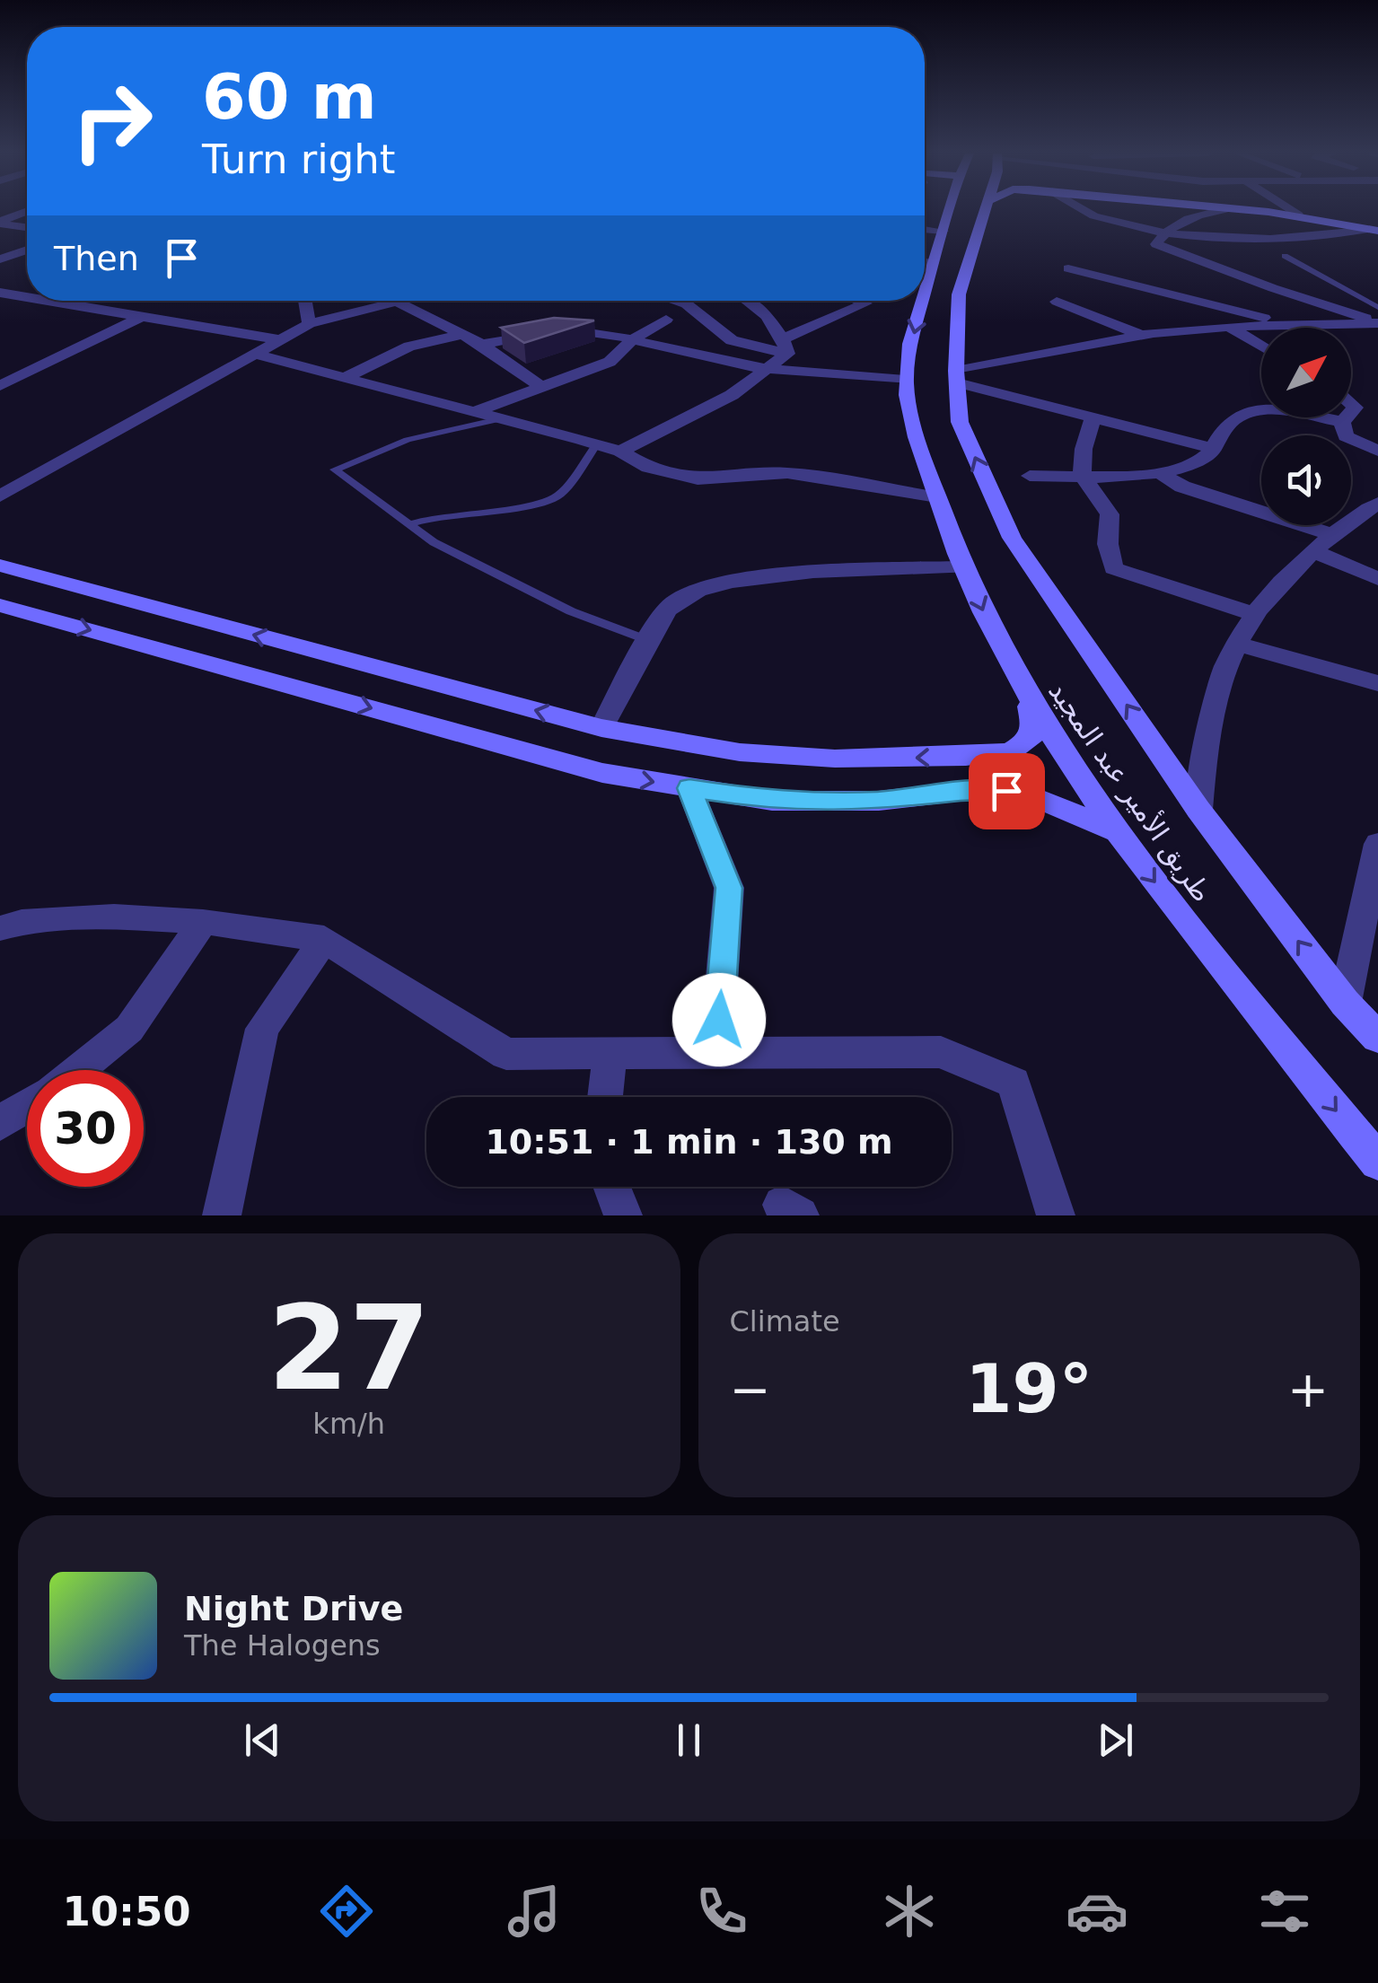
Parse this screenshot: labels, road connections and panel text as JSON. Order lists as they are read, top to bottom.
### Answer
{
  "streets": {
    "main road": ["طريق الأمير عبد المجيد"]
  },
  "north": "top right",
  "page": {
    "turn": ["60 m", "Turn right"],
    "then": "Then",
    "limit": "30",
    "trip": "10:51 · 1 min · 130 m",
    "tile": [
      ["27", "km/h"],
      "Climate"
    ],
    "heat": ["−", "19°", "+"],
    "song": ["Night Drive", "The Halogens"],
    "tabs": "10:50"
  }
}
